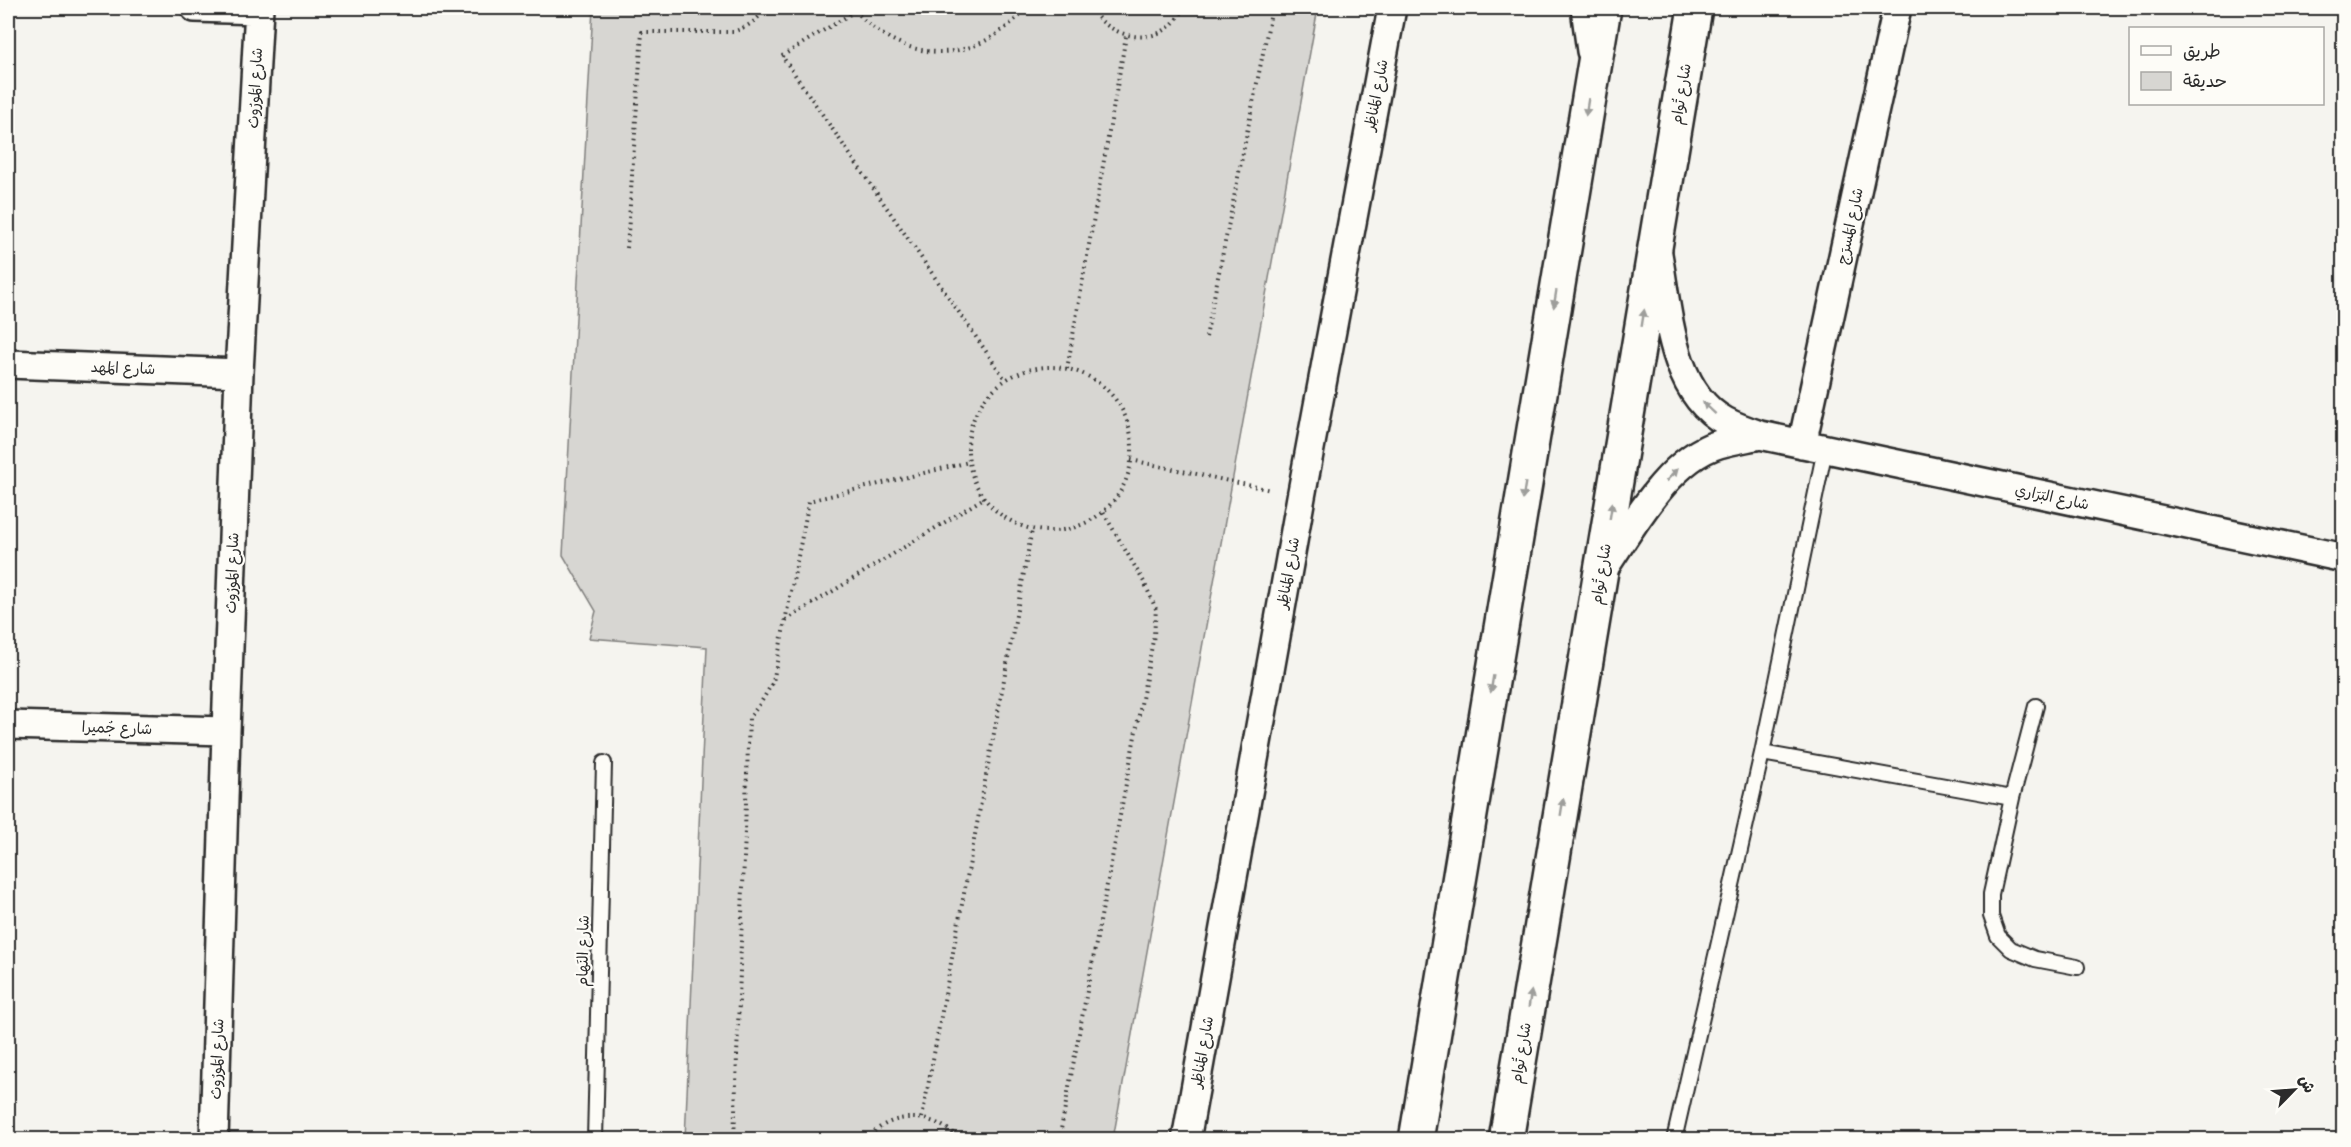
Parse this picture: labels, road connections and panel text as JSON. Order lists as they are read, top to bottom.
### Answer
{
  "streets": {
    "main road": ["شارع تُوام"],
    "street": [
      "شارع المَورُوث",
      "شارع المَناظِر",
      "شارع المَسرَج",
      "شارع المَهد",
      "شارع البَرَاري",
      "شارع جُميرا"
    ],
    "lane": ["شارع النَهام"]
  },
  "crossings": [
    ["شارع المَورُوث", "شارع المَهد"],
    ["شارع المَورُوث", "شارع جُميرا"],
    ["شارع تُوام", "شارع البَرَاري"],
    ["شارع المَسرَج", "شارع البَرَاري"]
  ],
  "legend": ["طريق", "حديقة"],
  "north": "top right"
}
